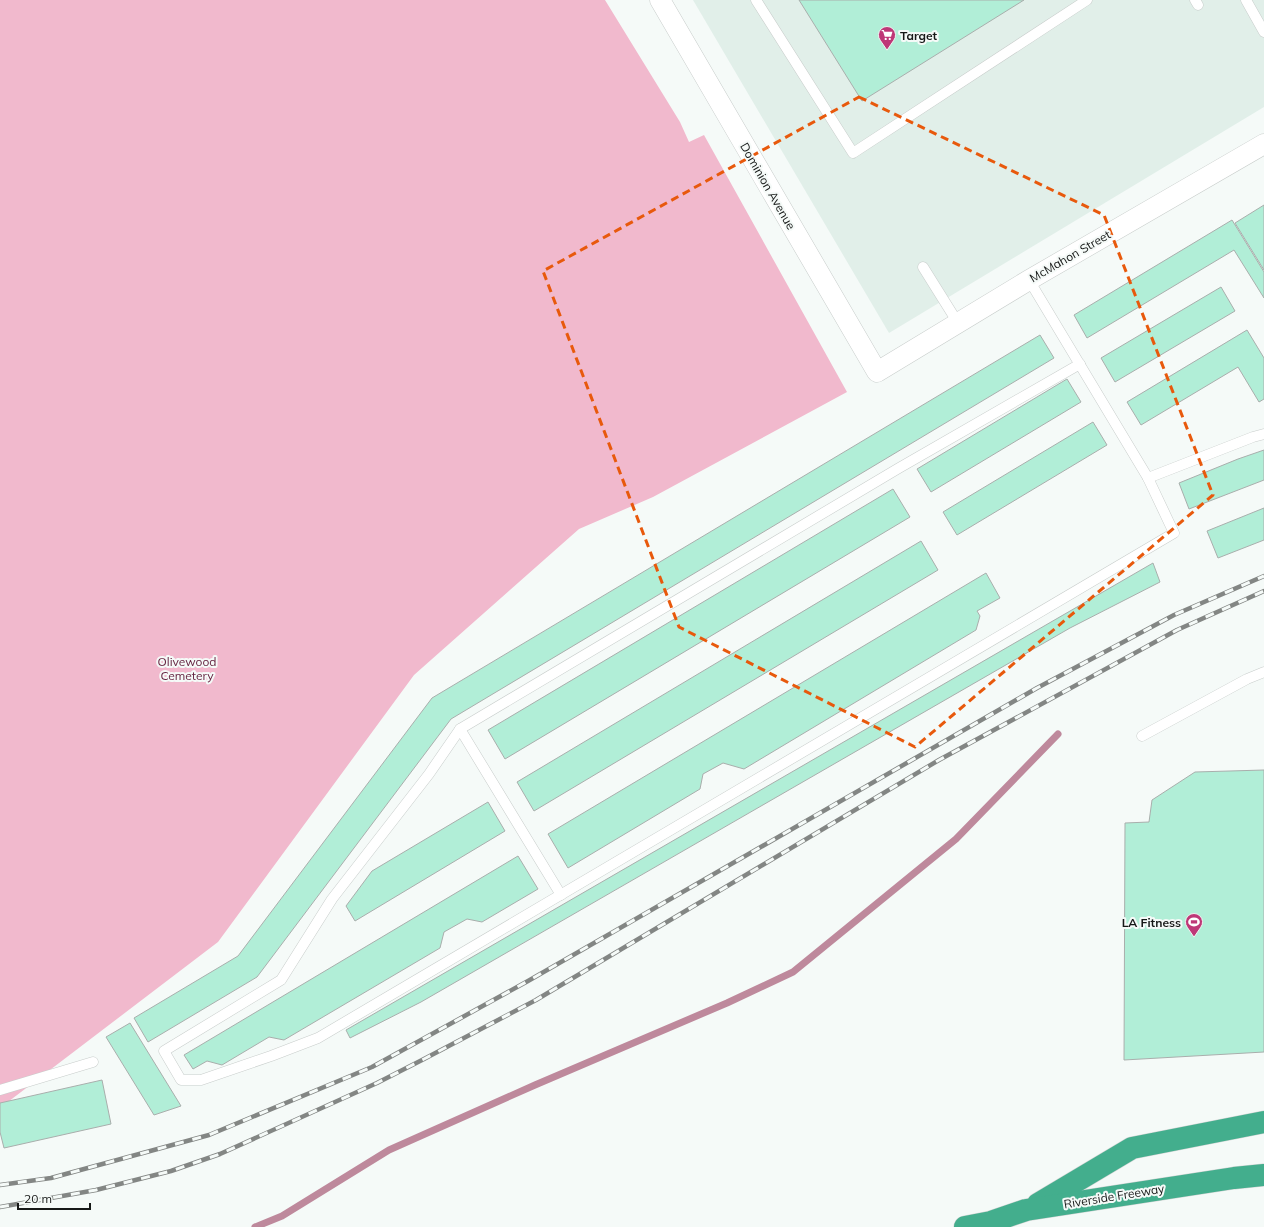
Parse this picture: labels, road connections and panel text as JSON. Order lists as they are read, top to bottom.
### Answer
{
  "streets": {
    "highway": ["Riverside Freeway"],
    "street": ["Dominion Avenue", "McMahon Street"]
  },
  "crossings": [
    ["Dominion Avenue", "McMahon Street"]
  ],
  "parks": ["Olivewood Cemetery"],
  "places": {
    "supermarket": ["Target"],
    "sports": ["LA Fitness"]
  },
  "scale_bar": "20 m"
}
